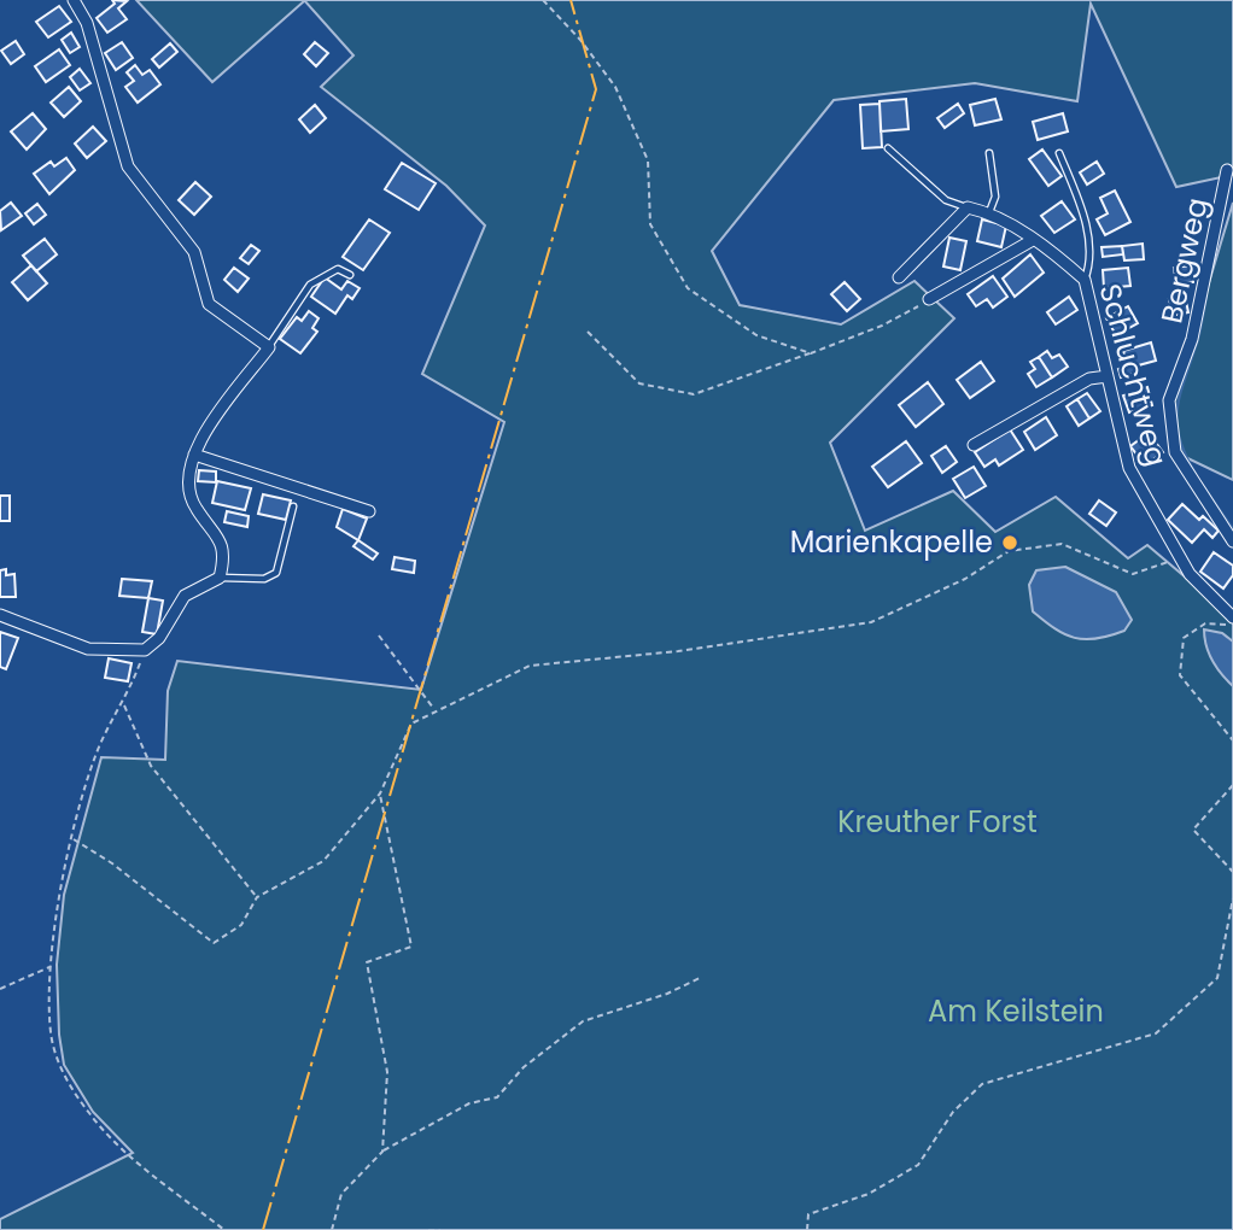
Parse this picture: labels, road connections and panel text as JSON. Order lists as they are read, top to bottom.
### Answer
{
  "streets": {
    "street": ["Bergweg", "Schluchtweg"]
  },
  "parks": ["Kreuther Forst", "Am Keilstein"],
  "places": ["Marienkapelle"]
}
